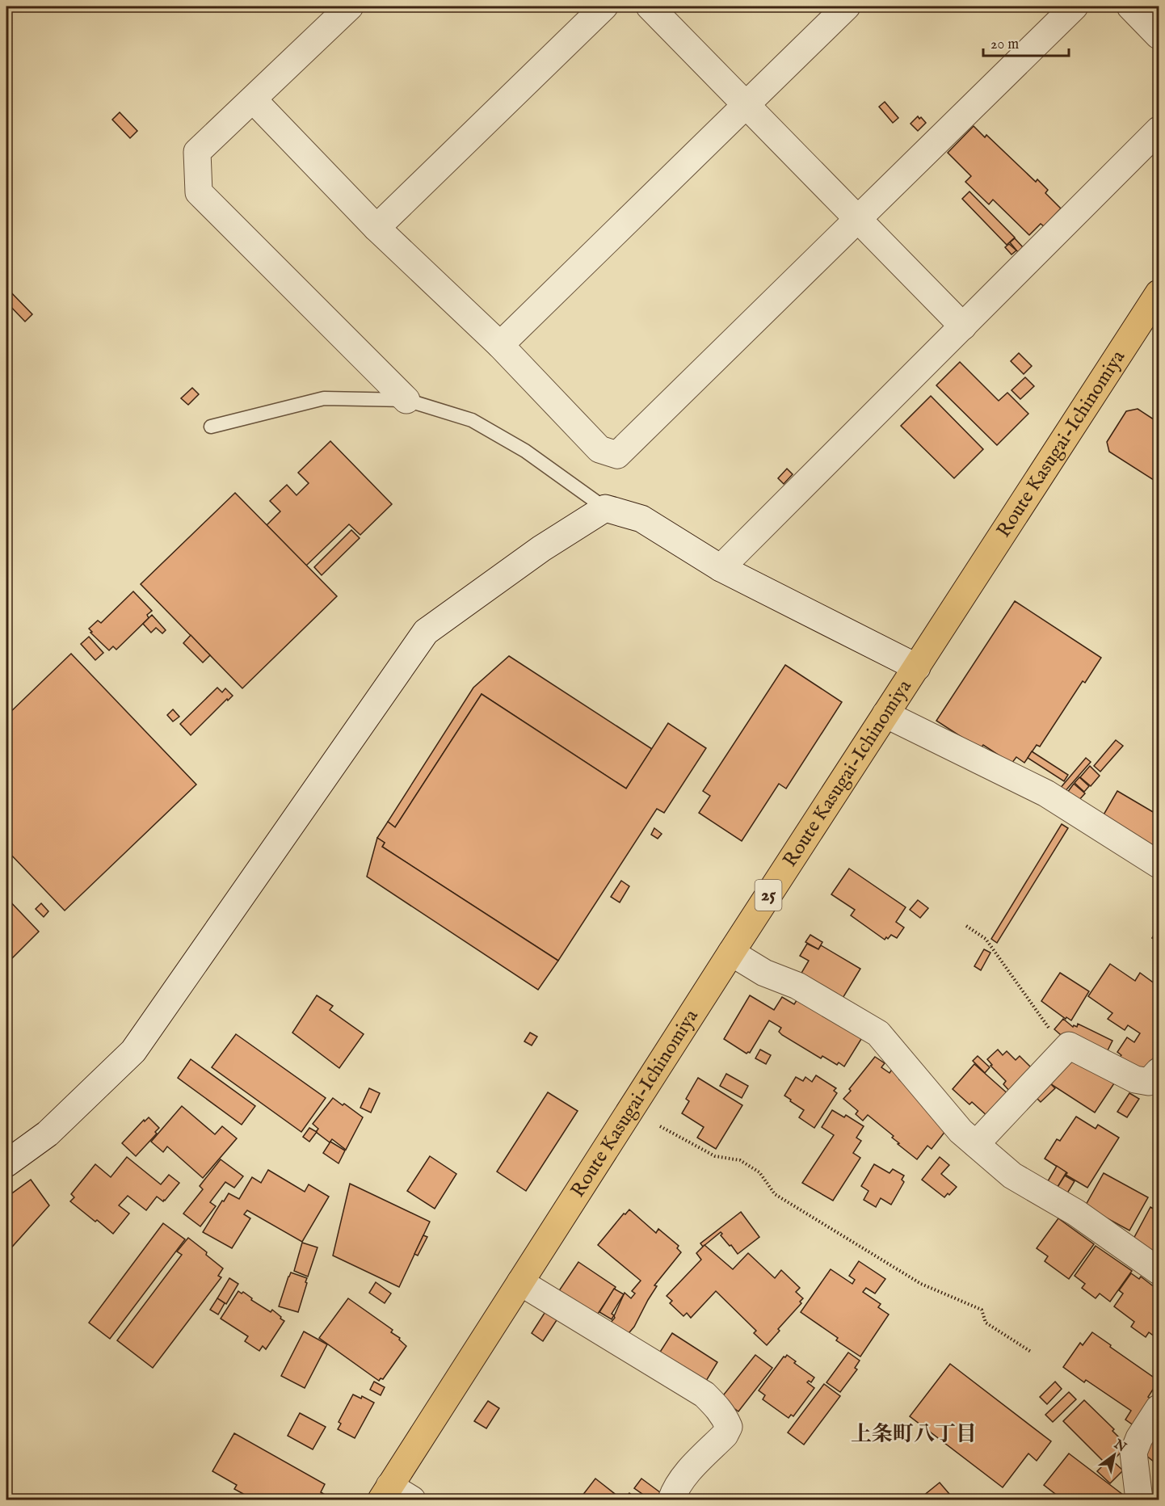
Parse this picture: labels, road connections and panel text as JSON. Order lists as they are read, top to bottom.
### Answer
{
  "streets": {
    "main road": ["Route Kasugai-Ichinomiya", "25"]
  },
  "districts": ["上条町八丁目"],
  "scale_bar": "20 m",
  "north": "top right"
}
